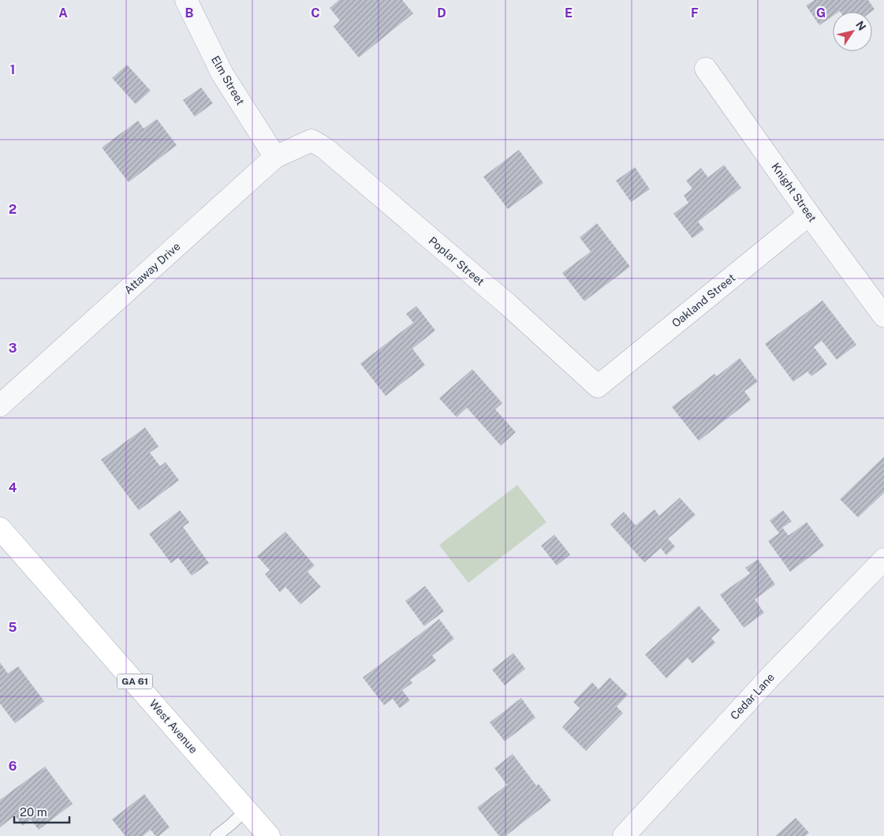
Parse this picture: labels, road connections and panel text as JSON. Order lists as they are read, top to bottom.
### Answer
{
  "streets": {
    "main road": ["GA 61", "West Avenue"],
    "street": [
      "Elm Street",
      "Knight Street",
      "Poplar Street",
      "Attaway Drive",
      "Oakland Street",
      "Cedar Lane"
    ]
  },
  "crossings": [
    ["Elm Street", "Attaway Drive"],
    ["Knight Street", "Oakland Street"],
    ["Poplar Street", "Attaway Drive"],
    ["Poplar Street", "Oakland Street"]
  ],
  "scale_bar": "20 m",
  "north": "top right",
  "grid": {
    "columns": [
      "A",
      "B",
      "C",
      "D",
      "E",
      "F",
      "G"
    ],
    "rows": [
      "1",
      "2",
      "3",
      "4",
      "5",
      "6"
    ]
  }
}
